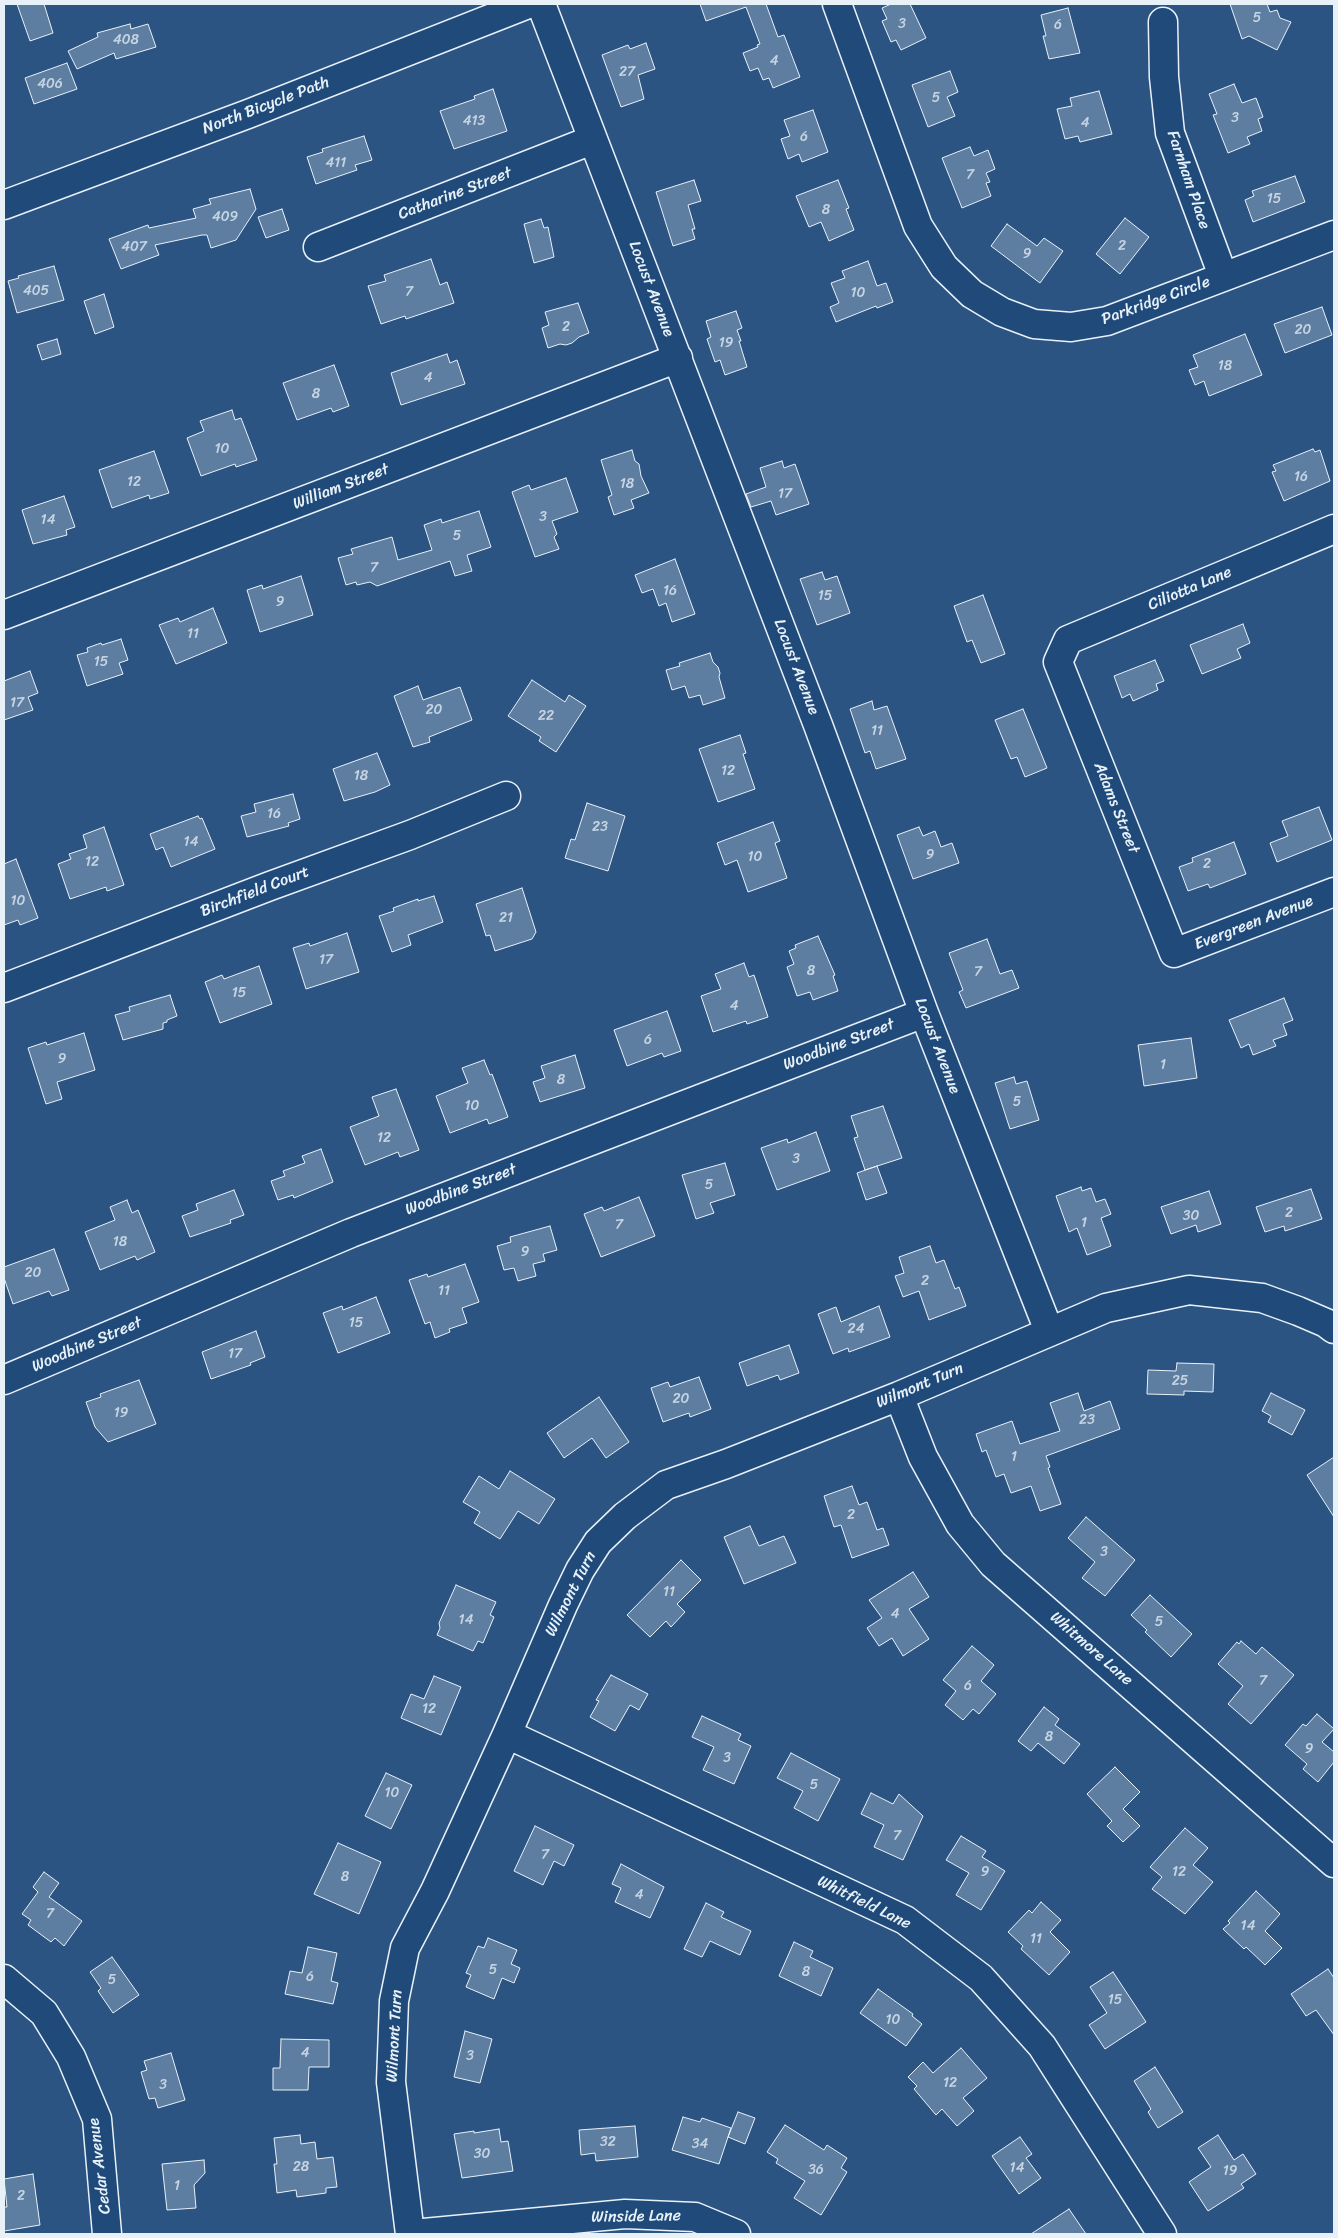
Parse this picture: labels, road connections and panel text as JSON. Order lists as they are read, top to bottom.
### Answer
{
  "streets": {
    "street": [
      "North Bicycle Path",
      "Farnham Place",
      "Catharine Street",
      "Locust Avenue",
      "Parkridge Circle",
      "William Street",
      "Ciliotta Lane",
      "Adams Street",
      "Birchfield Court",
      "Evergreen Avenue",
      "Woodbine Street",
      "Wilmont Turn",
      "Whitmore Lane",
      "Whitfield Lane",
      "Cedar Avenue",
      "Winside Lane"
    ]
  },
  "crossings": [
    ["Farnham Place", "Parkridge Circle"],
    ["Catharine Street", "Locust Avenue"],
    ["Locust Avenue", "William Street"],
    ["Locust Avenue", "Woodbine Street"],
    ["Locust Avenue", "Wilmont Turn"],
    ["Ciliotta Lane", "Adams Street"],
    ["Adams Street", "Evergreen Avenue"],
    ["Wilmont Turn", "Whitmore Lane"],
    ["Wilmont Turn", "Whitfield Lane"],
    ["Wilmont Turn", "Winside Lane"]
  ],
  "house_numbers": [
    "5",
    "3",
    "6",
    "408",
    "4",
    "27",
    "406",
    "5",
    "3",
    "413",
    "4",
    "6",
    "411",
    "7",
    "15",
    "8",
    "409",
    "2",
    "407",
    "9",
    "405",
    "7",
    "10",
    "2",
    "20",
    "19",
    "18",
    "4",
    "8",
    "10",
    "16",
    "12",
    "18",
    "17",
    "3",
    "14",
    "5",
    "7",
    "16",
    "15",
    "9",
    "11",
    "15",
    "17",
    "20",
    "22",
    "11",
    "12",
    "18",
    "16",
    "23",
    "14",
    "9",
    "10",
    "12",
    "2",
    "10",
    "21",
    "17",
    "8",
    "7",
    "15",
    "4",
    "6",
    "9",
    "1",
    "8",
    "5",
    "10",
    "12",
    "3",
    "5",
    "2",
    "30",
    "1",
    "7",
    "18",
    "9",
    "20",
    "2",
    "11",
    "15",
    "24",
    "17",
    "25",
    "20",
    "19",
    "23",
    "1",
    "2",
    "3",
    "11",
    "4",
    "14",
    "5",
    "7",
    "6",
    "12",
    "8",
    "9",
    "3",
    "5",
    "10",
    "7",
    "7",
    "9",
    "12",
    "8",
    "4",
    "7",
    "14",
    "11",
    "5",
    "8",
    "6",
    "5",
    "15",
    "10",
    "4",
    "3",
    "12",
    "3",
    "32",
    "34",
    "30",
    "28",
    "14",
    "36",
    "19",
    "1",
    "2"
  ]
}
